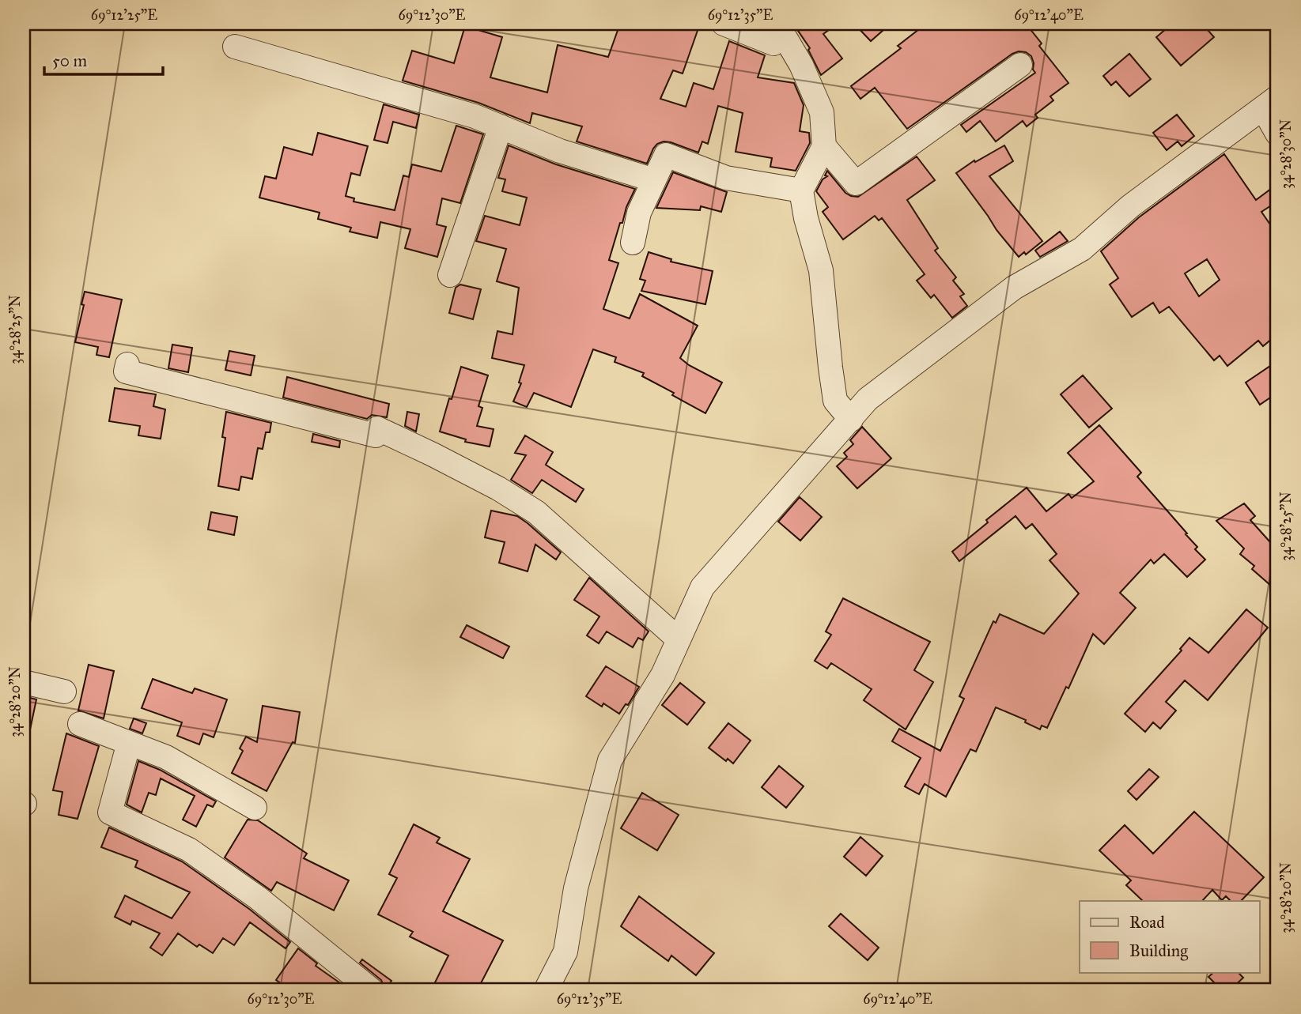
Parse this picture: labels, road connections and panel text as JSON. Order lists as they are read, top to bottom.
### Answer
{
  "legend": ["Road", "Building"],
  "scale_bar": "50 m",
  "coordinates": [
    "69°12'25\"E",
    "69°12'30\"E",
    "69°12'35\"E",
    "69°12'40\"E",
    "34°28'30\"N",
    "34°28'25\"N",
    "34°28'20\"N"
  ]
}
